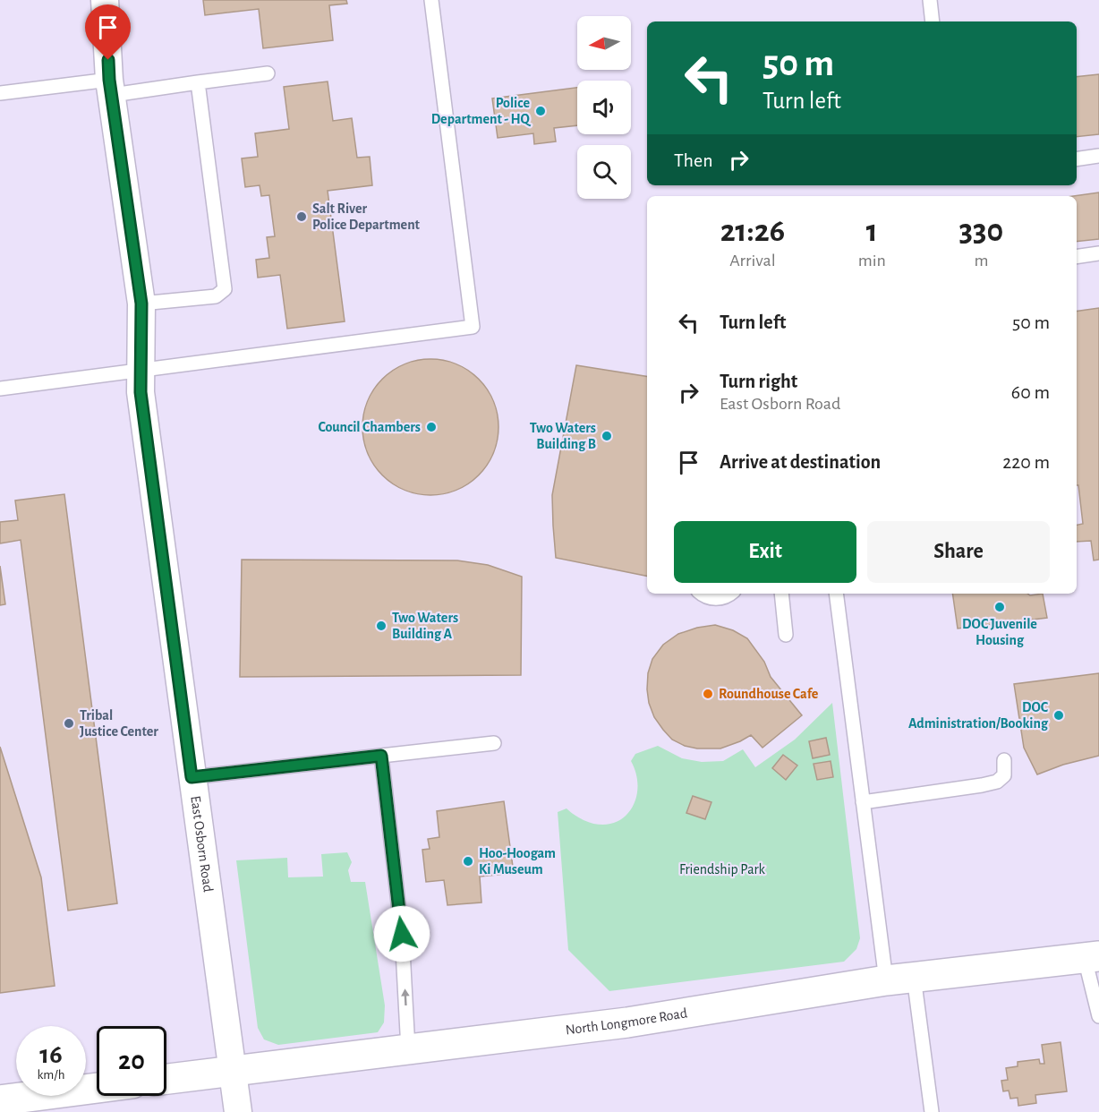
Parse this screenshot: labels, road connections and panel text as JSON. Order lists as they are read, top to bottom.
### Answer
{
  "streets": {
    "street": ["East Osborn Road", "North Longmore Road"]
  },
  "crossings": [
    ["East Osborn Road", "North Longmore Road"]
  ],
  "parks": ["Friendship Park"],
  "places": [
    "Police Department - HQ",
    "Salt River Police Department",
    "Council Chambers",
    "Two Waters Building B",
    "DOC Juvenile Housing",
    "Two Waters Building A",
    "Roundhouse Cafe",
    "DOC Administration/Booking",
    "Tribal Justice Center",
    "Hoo-Hoogam Ki Museum"
  ],
  "north": "left",
  "page": {
    "turn": ["50 m", "Turn left"],
    "then": "Then",
    "eta": [
      "21:26",
      "Arrival",
      "1",
      "min",
      "330",
      "m"
    ],
    "list": [
      {
        "name": "Turn left",
        "value": "50 m"
      },
      {
        "name": "Turn right",
        "note": "East Osborn Road",
        "value": "60 m"
      },
      {
        "name": "Arrive at destination",
        "value": "220 m"
      }
    ],
    "buttons": ["Exit", "Share"],
    "speed": "16 km/h",
    "limit": "20"
  }
}
